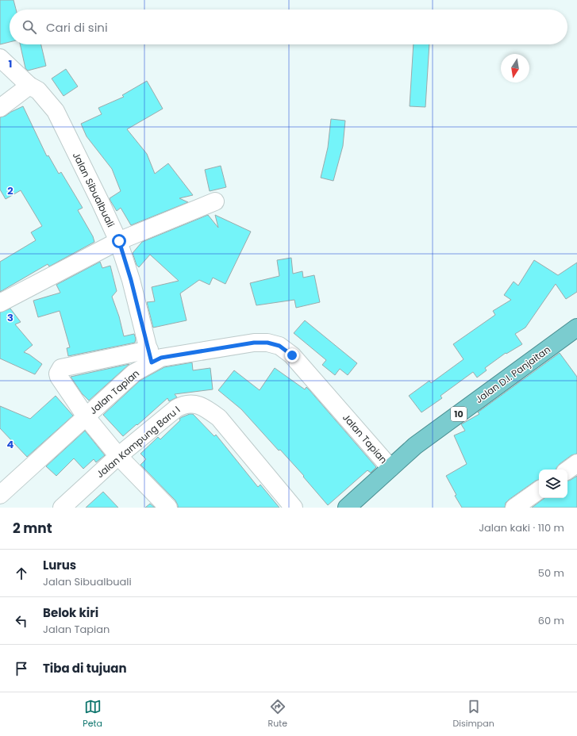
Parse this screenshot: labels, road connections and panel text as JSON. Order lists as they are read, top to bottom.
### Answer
{
  "streets": {
    "highway": ["Jalan D.I. Panjaitan", "10"],
    "street": ["Jalan Sibualbuali", "Jalan Tapian", "Jalan Kampung Baru I"]
  },
  "crossings": [
    ["Jalan Sibualbuali", "Jalan Tapian"],
    ["Jalan D.I. Panjaitan", "Jalan Tapian"]
  ],
  "north": "bottom",
  "page": {
    "search": "Cari di sini",
    "heading": ["2 mnt", "Jalan kaki · 110 m"],
    "list": [
      ["Lurus", "Jalan Sibualbuali", "50 m"],
      ["Belok kiri", "Jalan Tapian", "60 m"],
      "Tiba di tujuan"
    ],
    "nav": ["Peta", "Rute", "Disimpan"]
  },
  "grid": {
    "rows": [
      "1",
      "2",
      "3",
      "4"
    ]
  }
}
